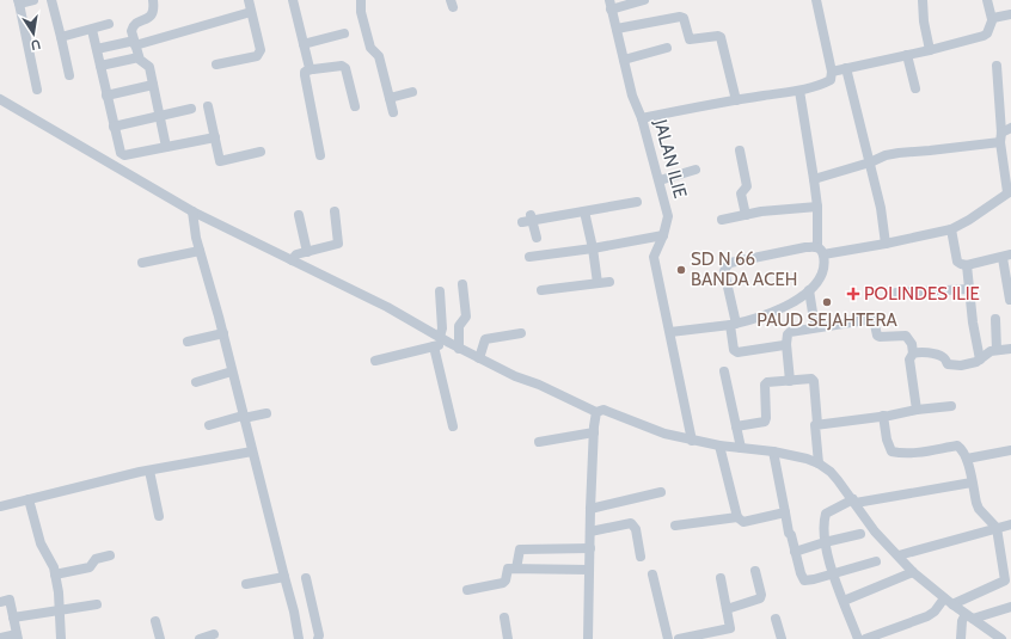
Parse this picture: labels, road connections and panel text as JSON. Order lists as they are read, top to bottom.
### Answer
{
  "streets": {
    "street": ["JALAN ILIE"]
  },
  "places": {
    "other": ["SD N 66 BANDA ACEH", "PAUD SEJAHTERA"],
    "health": ["POLINDES ILIE"]
  },
  "north": "bottom"
}
